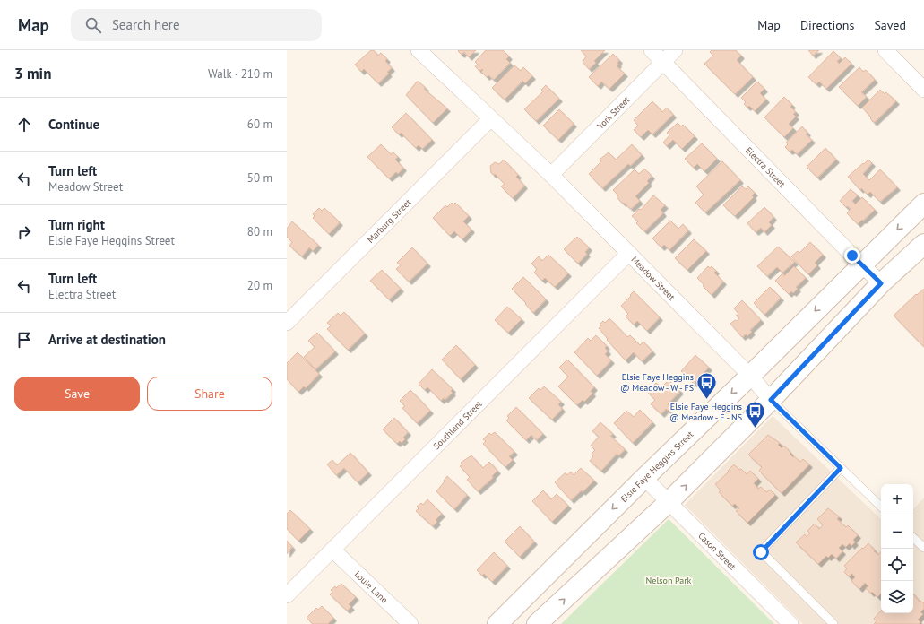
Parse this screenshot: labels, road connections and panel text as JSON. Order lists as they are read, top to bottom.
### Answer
{
  "streets": {
    "main road": ["Elsie Faye Heggins Street"],
    "street": [
      "York Street",
      "Electra Street",
      "Marburg Street",
      "Meadow Street",
      "Southland Street",
      "Cason Street",
      "Louie Lane"
    ]
  },
  "crossings": [
    ["York Street", "Electra Street"],
    ["York Street", "Meadow Street"],
    ["Electra Street", "Elsie Faye Heggins Street"],
    ["Marburg Street", "Meadow Street"],
    ["Meadow Street", "Southland Street"],
    ["Meadow Street", "Elsie Faye Heggins Street"],
    ["Southland Street", "Louie Lane"],
    ["Elsie Faye Heggins Street", "Cason Street"]
  ],
  "parks": ["Nelson Park"],
  "places": {
    "bus stop": ["Elsie Faye Heggins @ Meadow - W - FS", "Elsie Faye Heggins @ Meadow - E - NS"]
  },
  "page": {
    "header": "Map",
    "search": "Search here",
    "nav": ["Map", "Directions", "Saved"],
    "heading": ["3 min", "Walk · 210 m"],
    "list": [
      ["Continue", "60 m"],
      ["Turn left", "Meadow Street", "50 m"],
      ["Turn right", "Elsie Faye Heggins Street", "80 m"],
      ["Turn left", "Electra Street", "20 m"],
      "Arrive at destination"
    ],
    "buttons": ["Save", "Share"],
    "map_buttons": ["+", "−"]
  }
}
